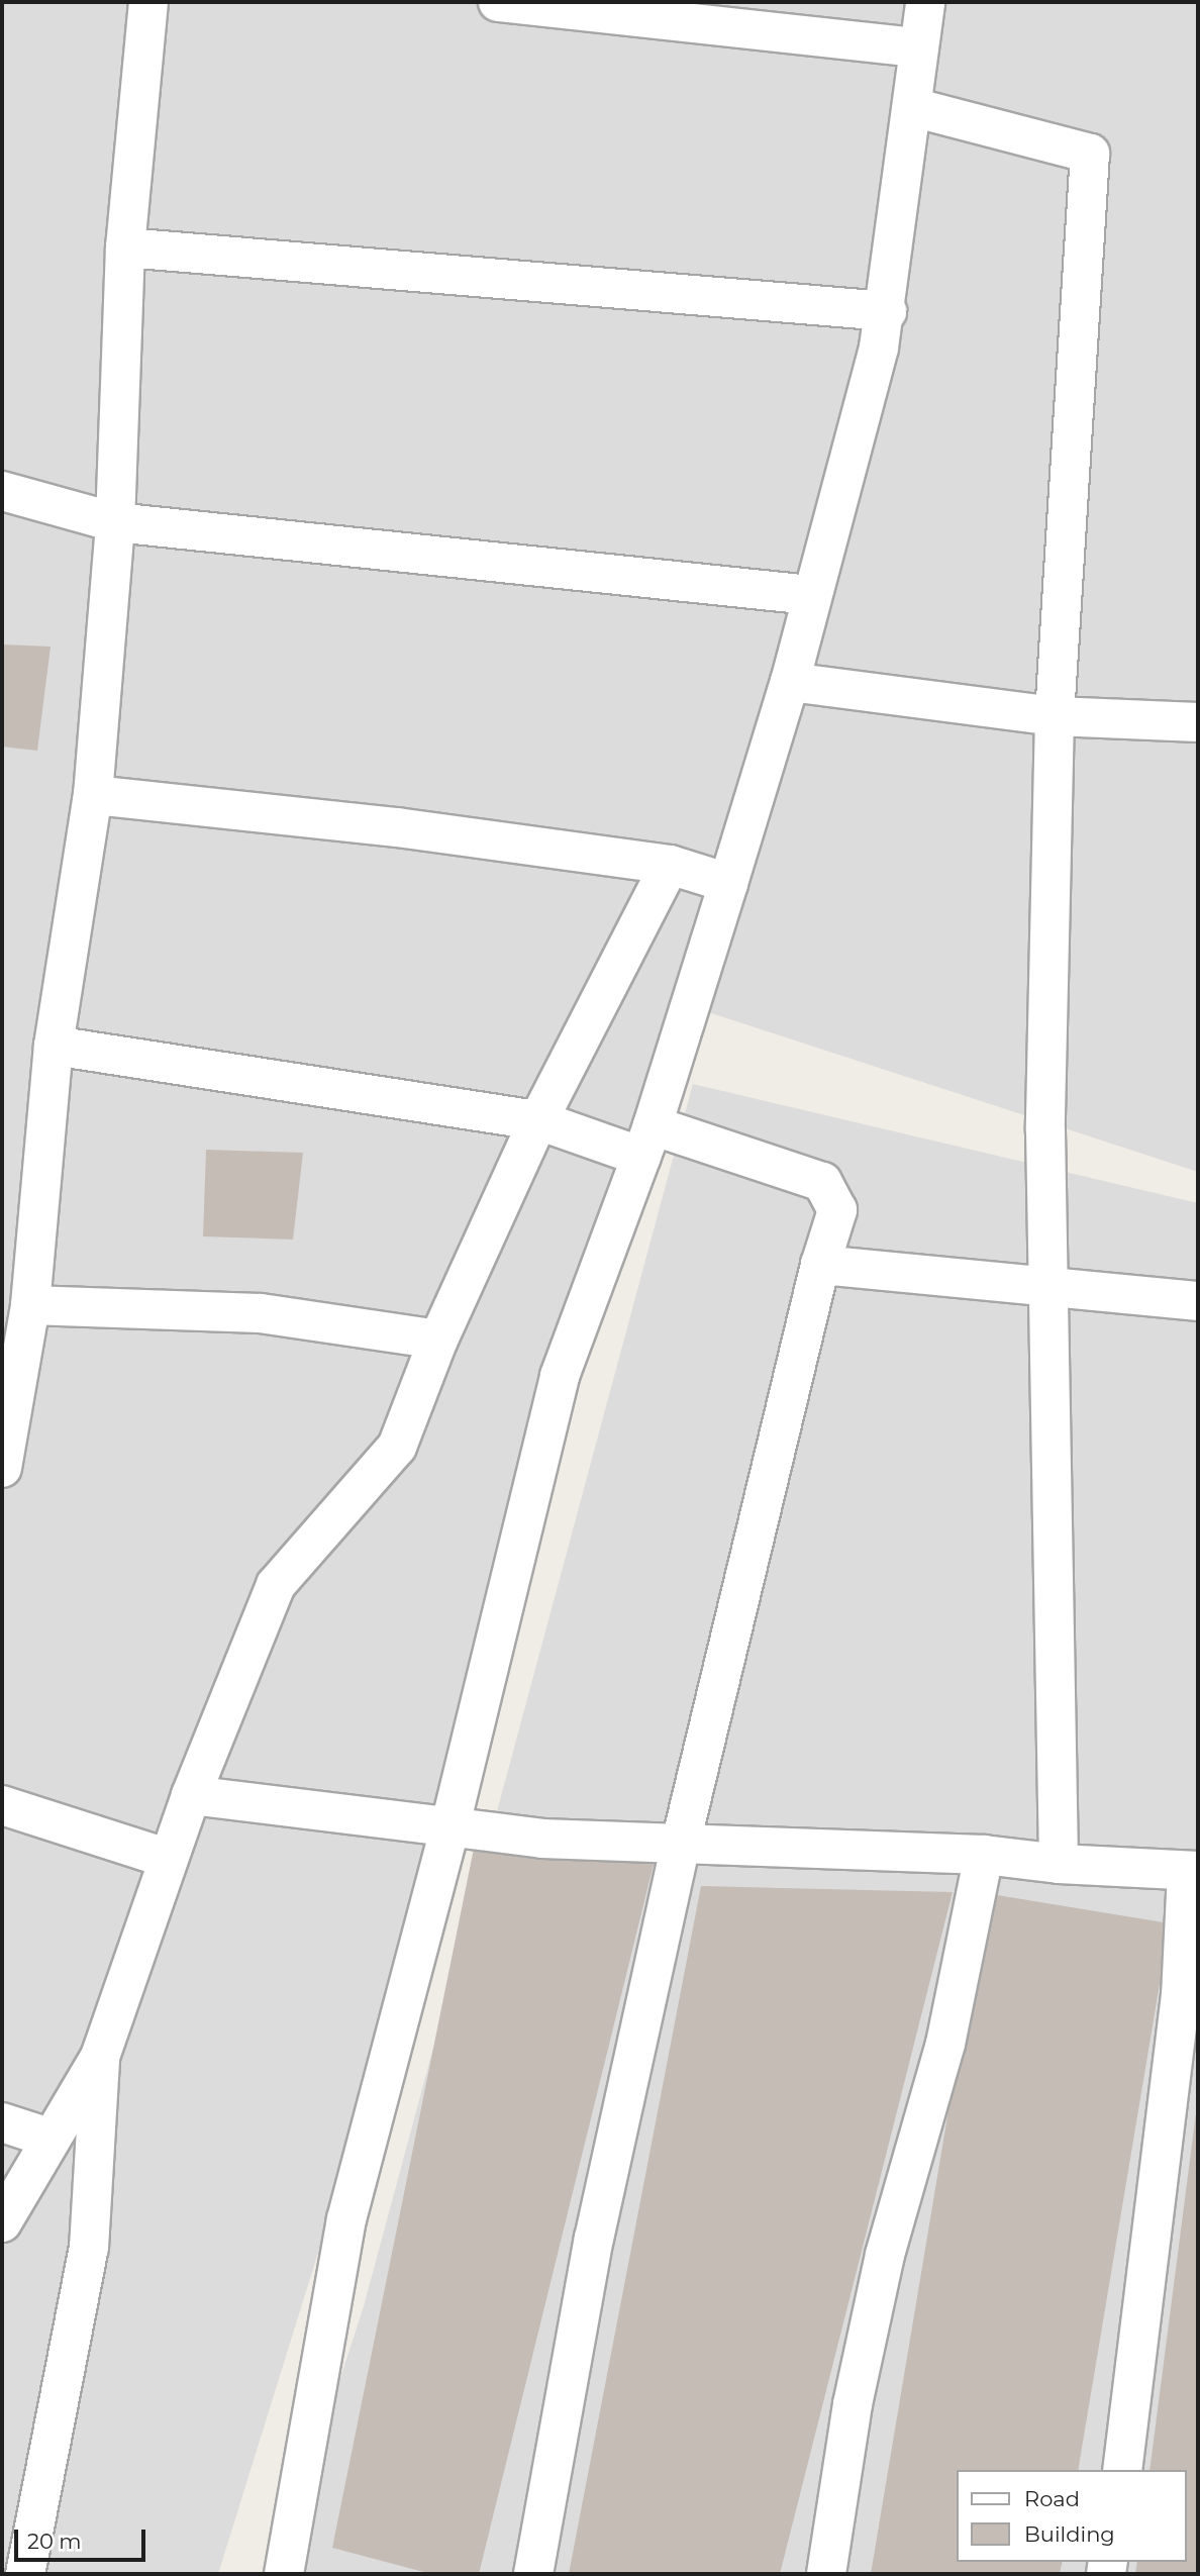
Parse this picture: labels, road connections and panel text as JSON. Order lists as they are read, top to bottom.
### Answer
{
  "legend": ["Road", "Building"],
  "scale_bar": "20 m"
}
